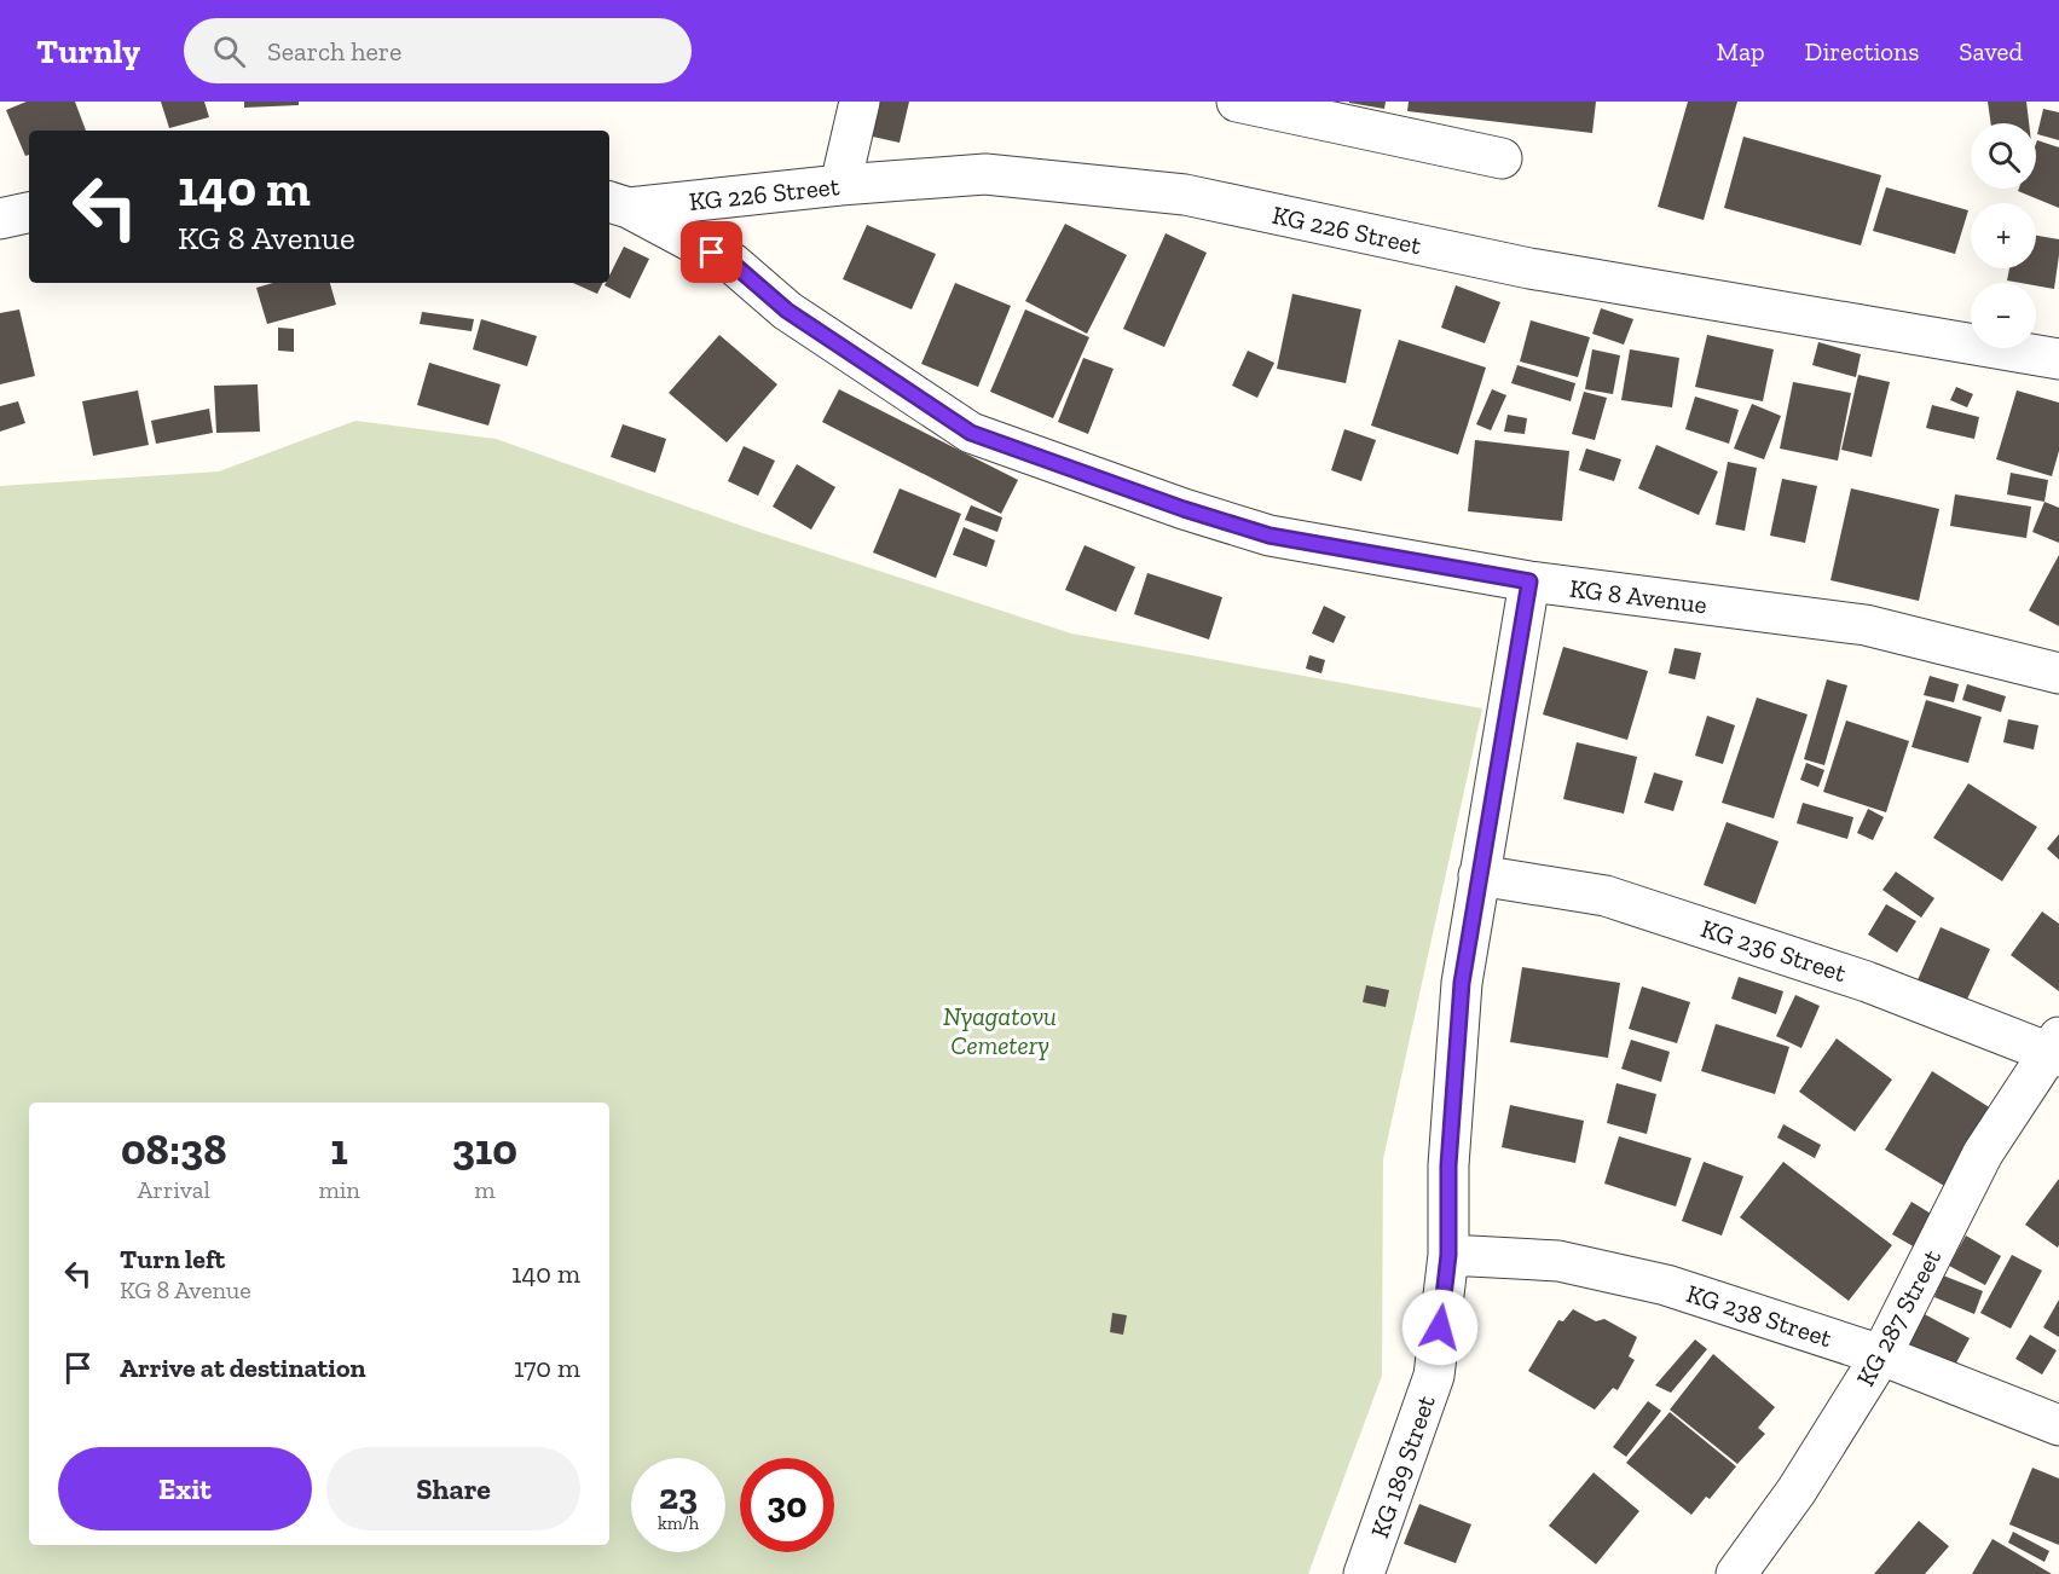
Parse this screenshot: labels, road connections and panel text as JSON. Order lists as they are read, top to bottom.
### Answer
{
  "streets": {
    "street": [
      "KG 226 Street",
      "KG 8 Avenue",
      "KG 236 Street",
      "KG 238 Street",
      "KG 287 Street",
      "KG 189 Street"
    ]
  },
  "crossings": [
    ["KG 226 Street", "KG 8 Avenue"],
    ["KG 8 Avenue", "KG 189 Street"],
    ["KG 236 Street", "KG 287 Street"],
    ["KG 236 Street", "KG 189 Street"],
    ["KG 238 Street", "KG 287 Street"],
    ["KG 238 Street", "KG 189 Street"]
  ],
  "parks": ["Nyagatovu Cemetery"],
  "page": {
    "header": "Turnly",
    "search": "Search here",
    "nav": ["Map", "Directions", "Saved"],
    "map_buttons": ["+", "−"],
    "turn": ["140 m", "KG 8 Avenue"],
    "eta": [
      "08:38",
      "Arrival",
      "1",
      "min",
      "310",
      "m"
    ],
    "list": [
      {
        "name": "Turn left",
        "note": "KG 8 Avenue",
        "value": "140 m"
      },
      {
        "name": "Arrive at destination",
        "value": "170 m"
      }
    ],
    "buttons": ["Exit", "Share"],
    "speed": "23 km/h",
    "limit": "30"
  }
}
